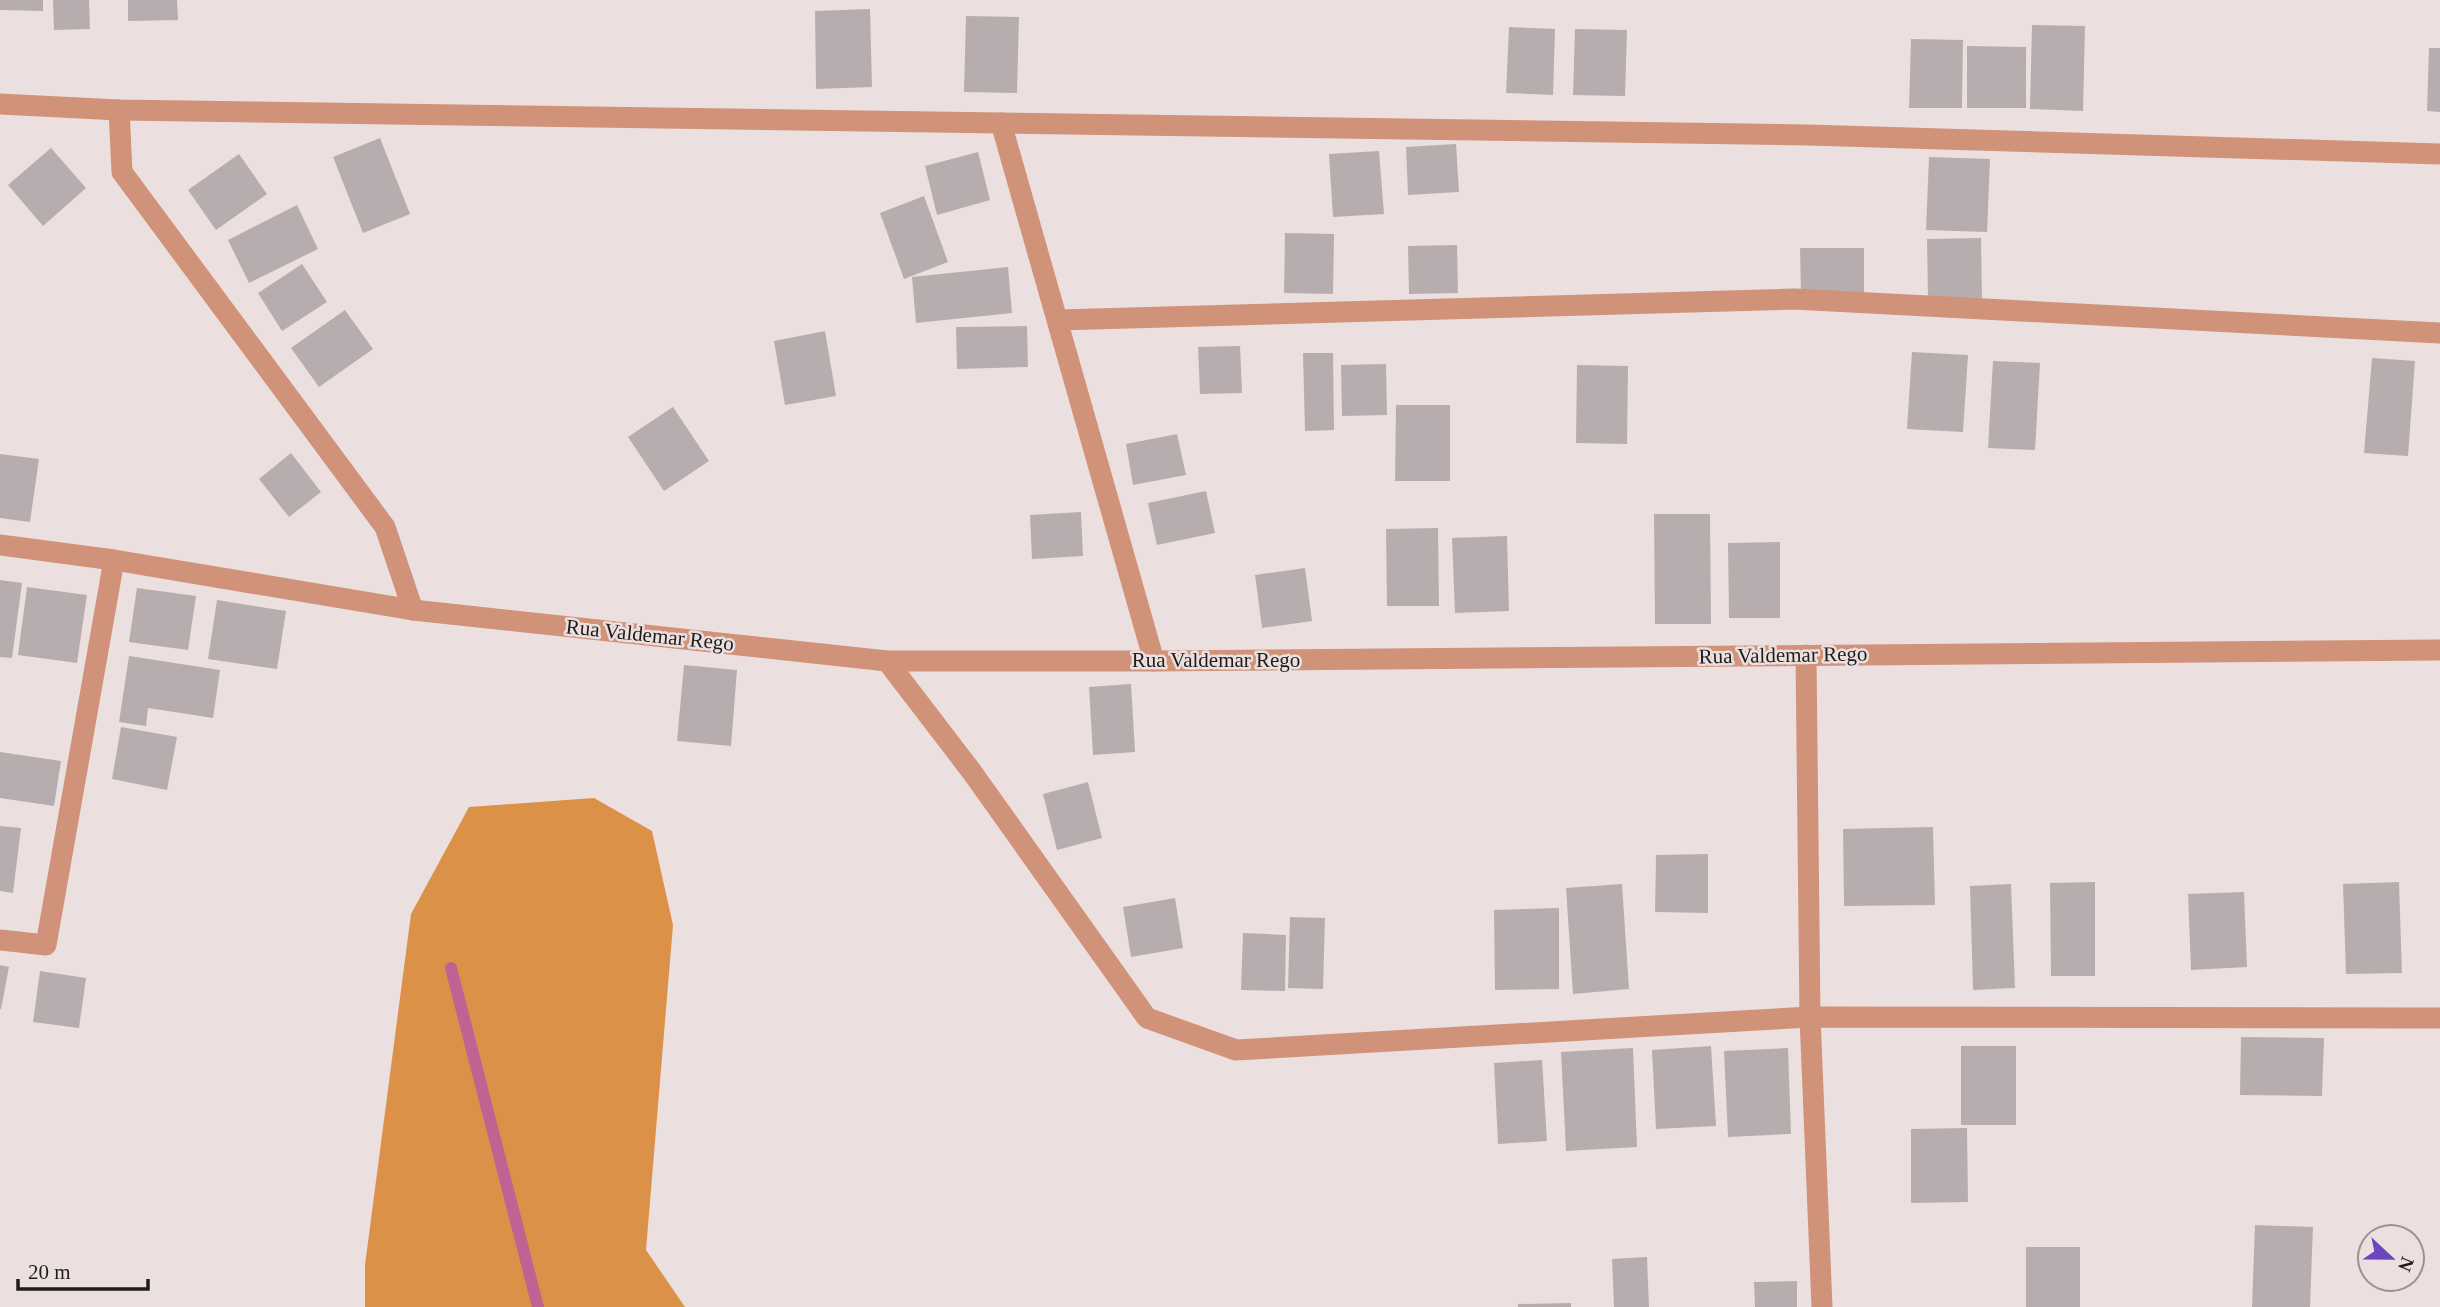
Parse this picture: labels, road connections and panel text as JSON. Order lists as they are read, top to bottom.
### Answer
{
  "streets": {
    "street": ["Rua Valdemar Rego"]
  },
  "scale_bar": "20 m",
  "north": "right"
}
